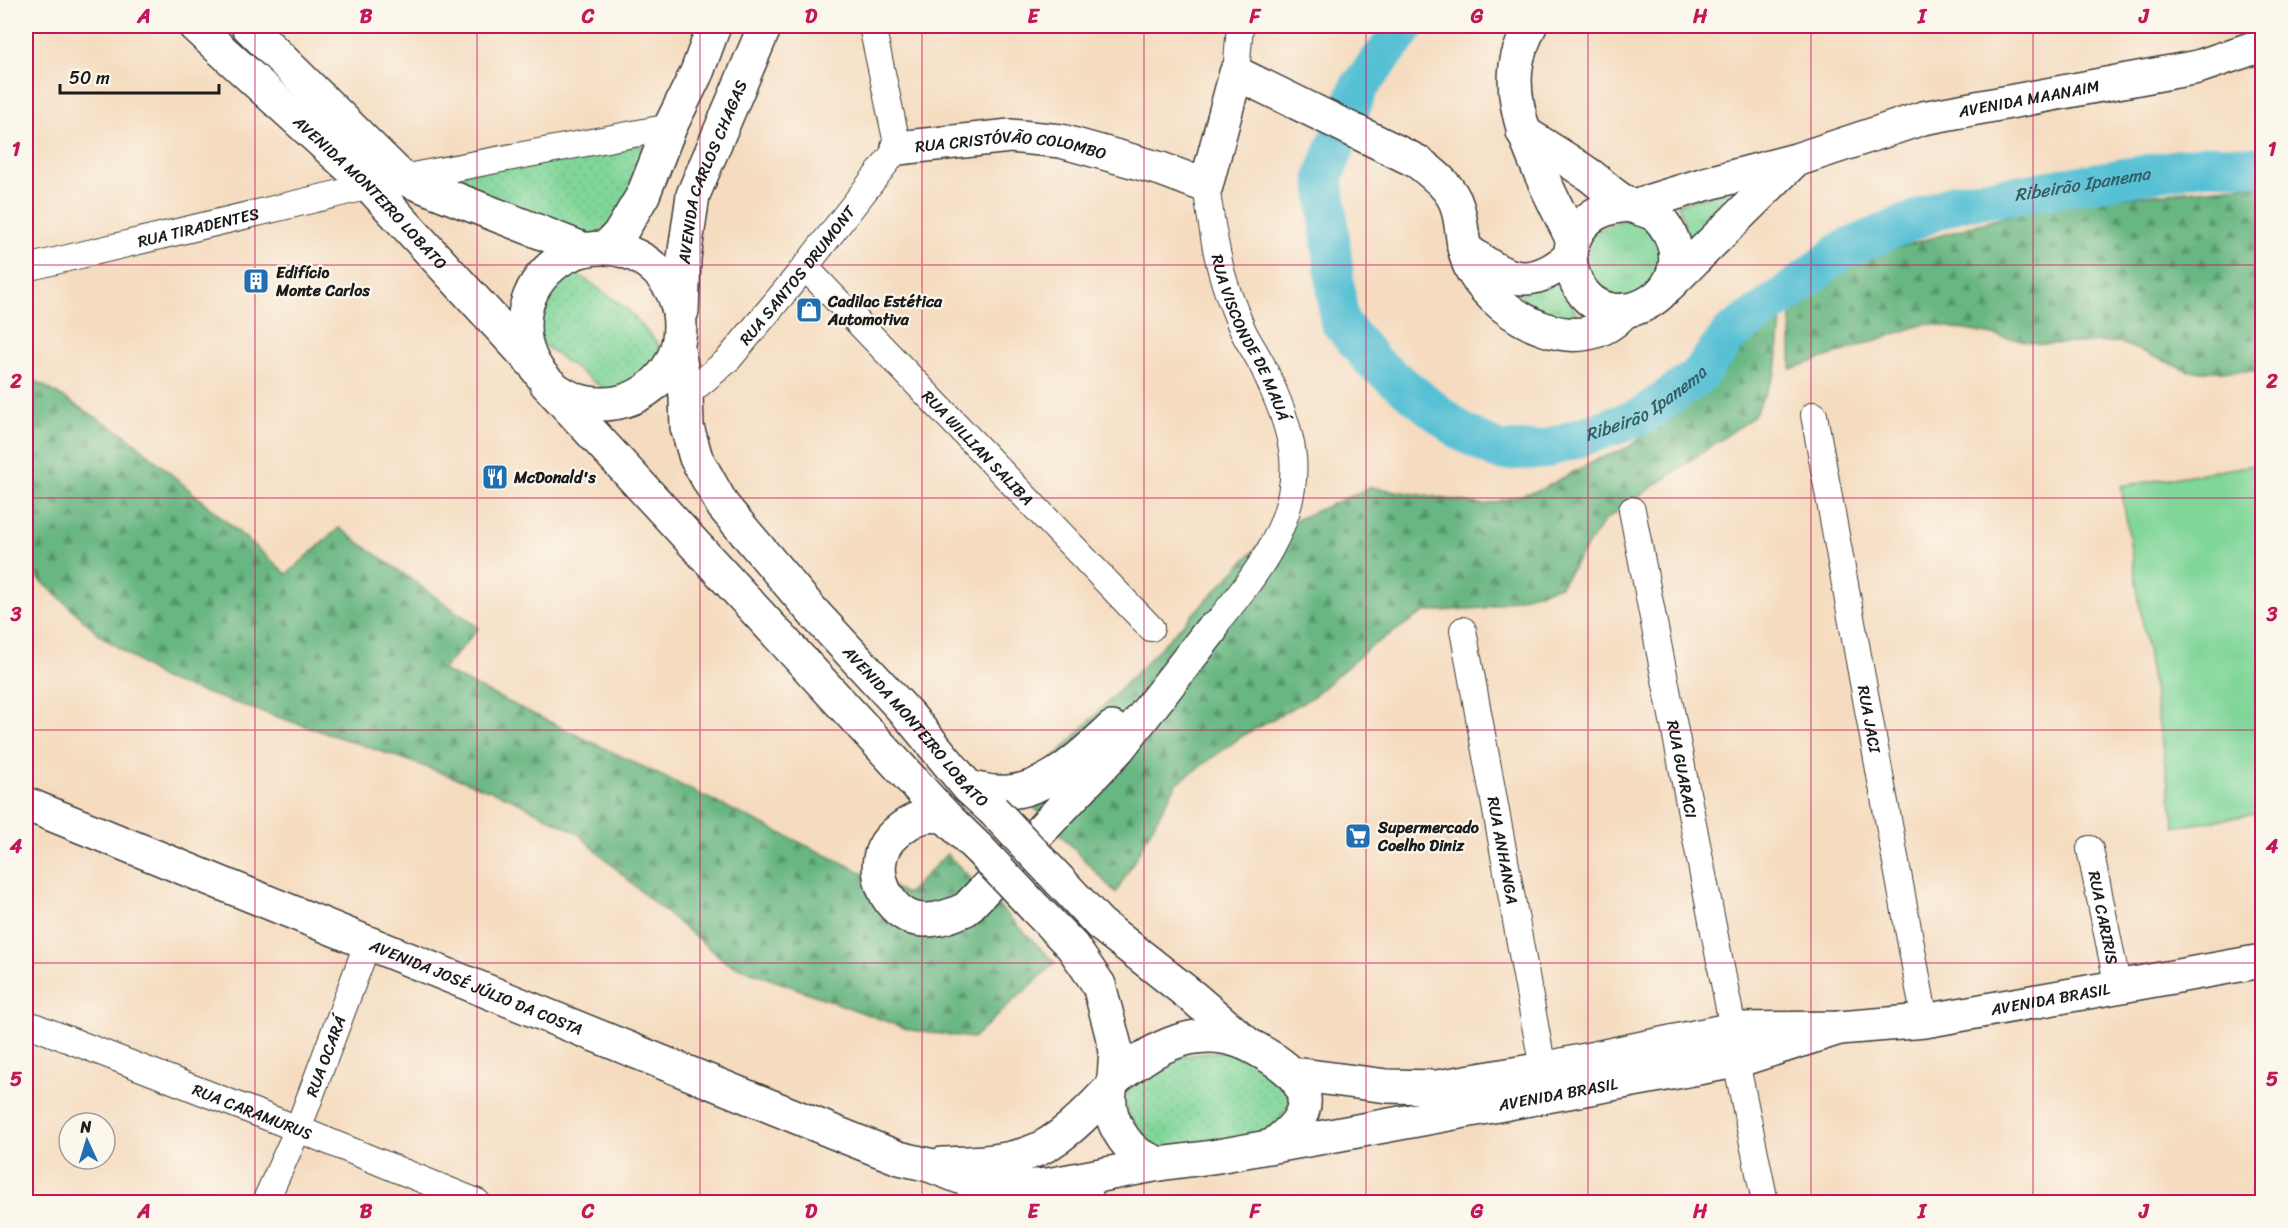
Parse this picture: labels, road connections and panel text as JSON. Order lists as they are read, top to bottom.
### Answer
{
  "streets": {
    "main road": [
      "AVENIDA MAANAIM",
      "RUA CRISTÓVÃO COLOMBO",
      "AVENIDA CARLOS CHAGAS",
      "AVENIDA MONTEIRO LOBATO",
      "RUA VISCONDE DE MAUÁ",
      "AVENIDA JOSÉ JÚLIO DA COSTA",
      "AVENIDA BRASIL"
    ],
    "street": [
      "RUA TIRADENTES",
      "RUA SANTOS DRUMONT",
      "RUA WILLIAN SALIBA",
      "RUA JACI",
      "RUA GUARACI",
      "RUA ANHANGA",
      "RUA CARIRIS",
      "RUA OCARÁ",
      "RUA CARAMURUS"
    ]
  },
  "crossings": [
    ["RUA CRISTÓVÃO COLOMBO", "RUA SANTOS DRUMONT"],
    ["RUA CRISTÓVÃO COLOMBO", "RUA VISCONDE DE MAUÁ"],
    ["AVENIDA CARLOS CHAGAS", "AVENIDA MONTEIRO LOBATO"],
    ["AVENIDA MONTEIRO LOBATO", "RUA TIRADENTES"],
    ["AVENIDA MONTEIRO LOBATO", "RUA SANTOS DRUMONT"],
    ["AVENIDA MONTEIRO LOBATO", "AVENIDA JOSÉ JÚLIO DA COSTA"],
    ["AVENIDA MONTEIRO LOBATO", "AVENIDA BRASIL"],
    ["RUA SANTOS DRUMONT", "RUA WILLIAN SALIBA"],
    ["RUA JACI", "AVENIDA BRASIL"],
    ["RUA GUARACI", "AVENIDA BRASIL"],
    ["RUA ANHANGA", "AVENIDA BRASIL"],
    ["RUA CARIRIS", "AVENIDA BRASIL"],
    ["AVENIDA JOSÉ JÚLIO DA COSTA", "AVENIDA BRASIL"],
    ["AVENIDA JOSÉ JÚLIO DA COSTA", "RUA OCARÁ"],
    ["RUA OCARÁ", "RUA CARAMURUS"]
  ],
  "water": ["Ribeirão Ipanema"],
  "places": {
    "building": ["Edifício Monte Carlos"],
    "shop": ["Cadilac Estética Automotiva"],
    "restaurant": ["McDonald's"],
    "supermarket": ["Supermercado Coelho Diniz"]
  },
  "scale_bar": "50 m",
  "north": "top",
  "grid": {
    "columns": [
      "A",
      "B",
      "C",
      "D",
      "E",
      "F",
      "G",
      "H",
      "I",
      "J"
    ],
    "rows": [
      "1",
      "2",
      "3",
      "4",
      "5"
    ]
  }
}
